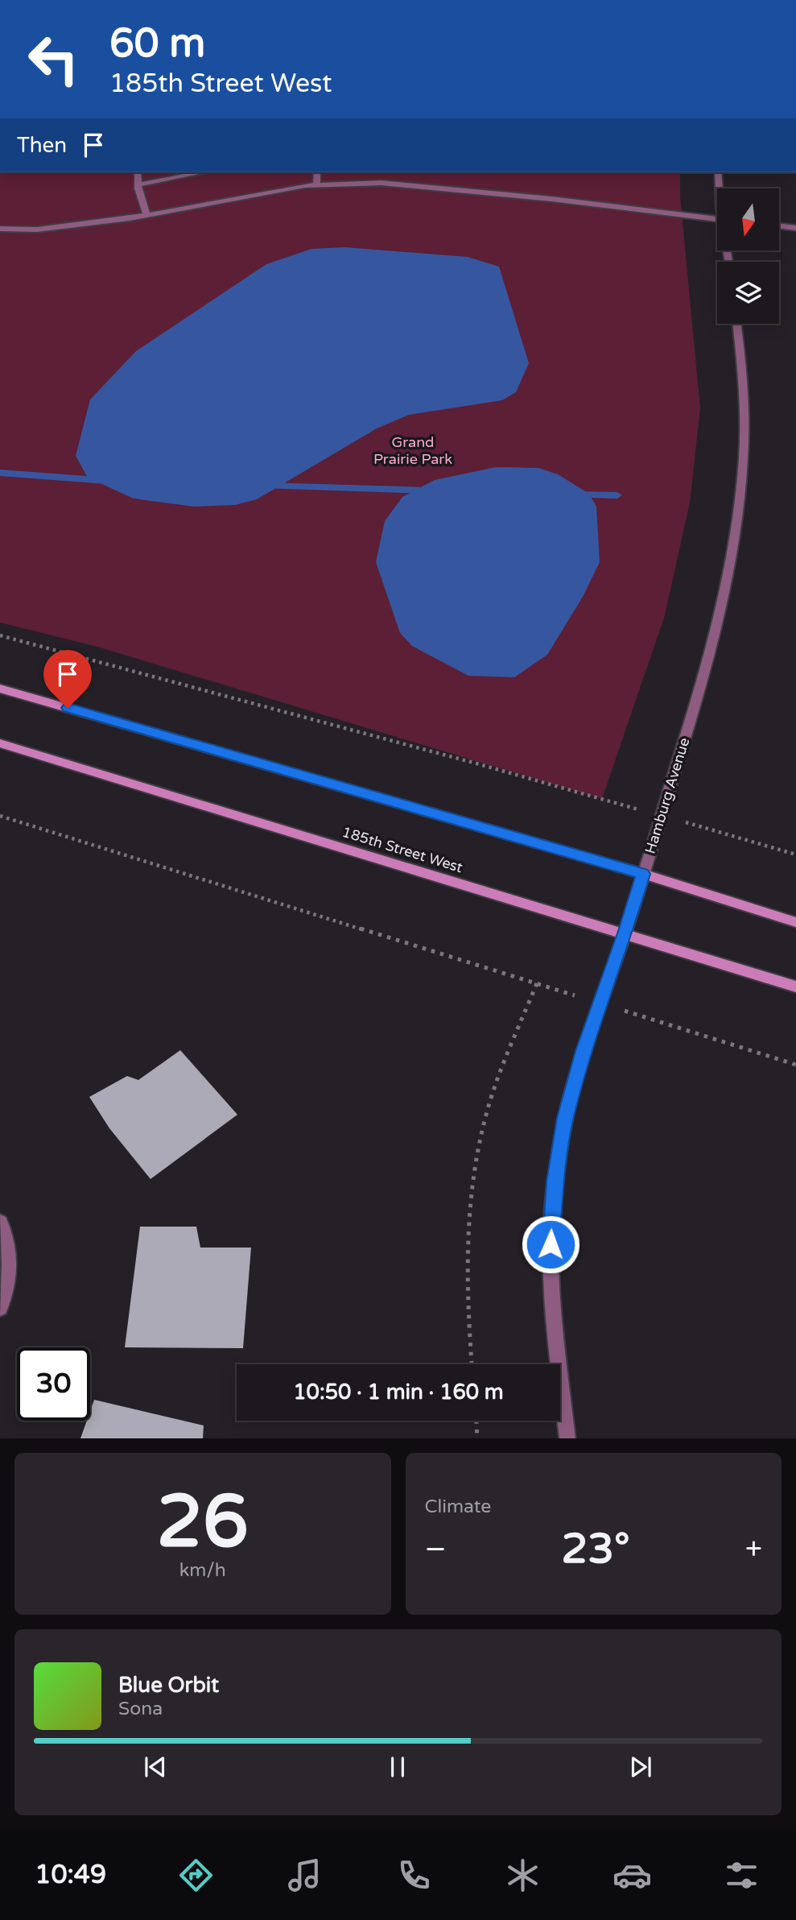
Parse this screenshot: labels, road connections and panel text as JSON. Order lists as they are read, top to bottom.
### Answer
{
  "streets": {
    "street": ["Hamburg Avenue", "185th Street West"]
  },
  "crossings": [
    ["Hamburg Avenue", "185th Street West"]
  ],
  "parks": ["Grand Prairie Park"],
  "north": "bottom",
  "page": {
    "turn": ["60 m", "185th Street West"],
    "then": "Then",
    "limit": "30",
    "trip": "10:50 · 1 min · 160 m",
    "tile": [
      ["26", "km/h"],
      "Climate"
    ],
    "heat": ["−", "23°", "+"],
    "song": ["Blue Orbit", "Sona"],
    "tabs": "10:49"
  }
}
